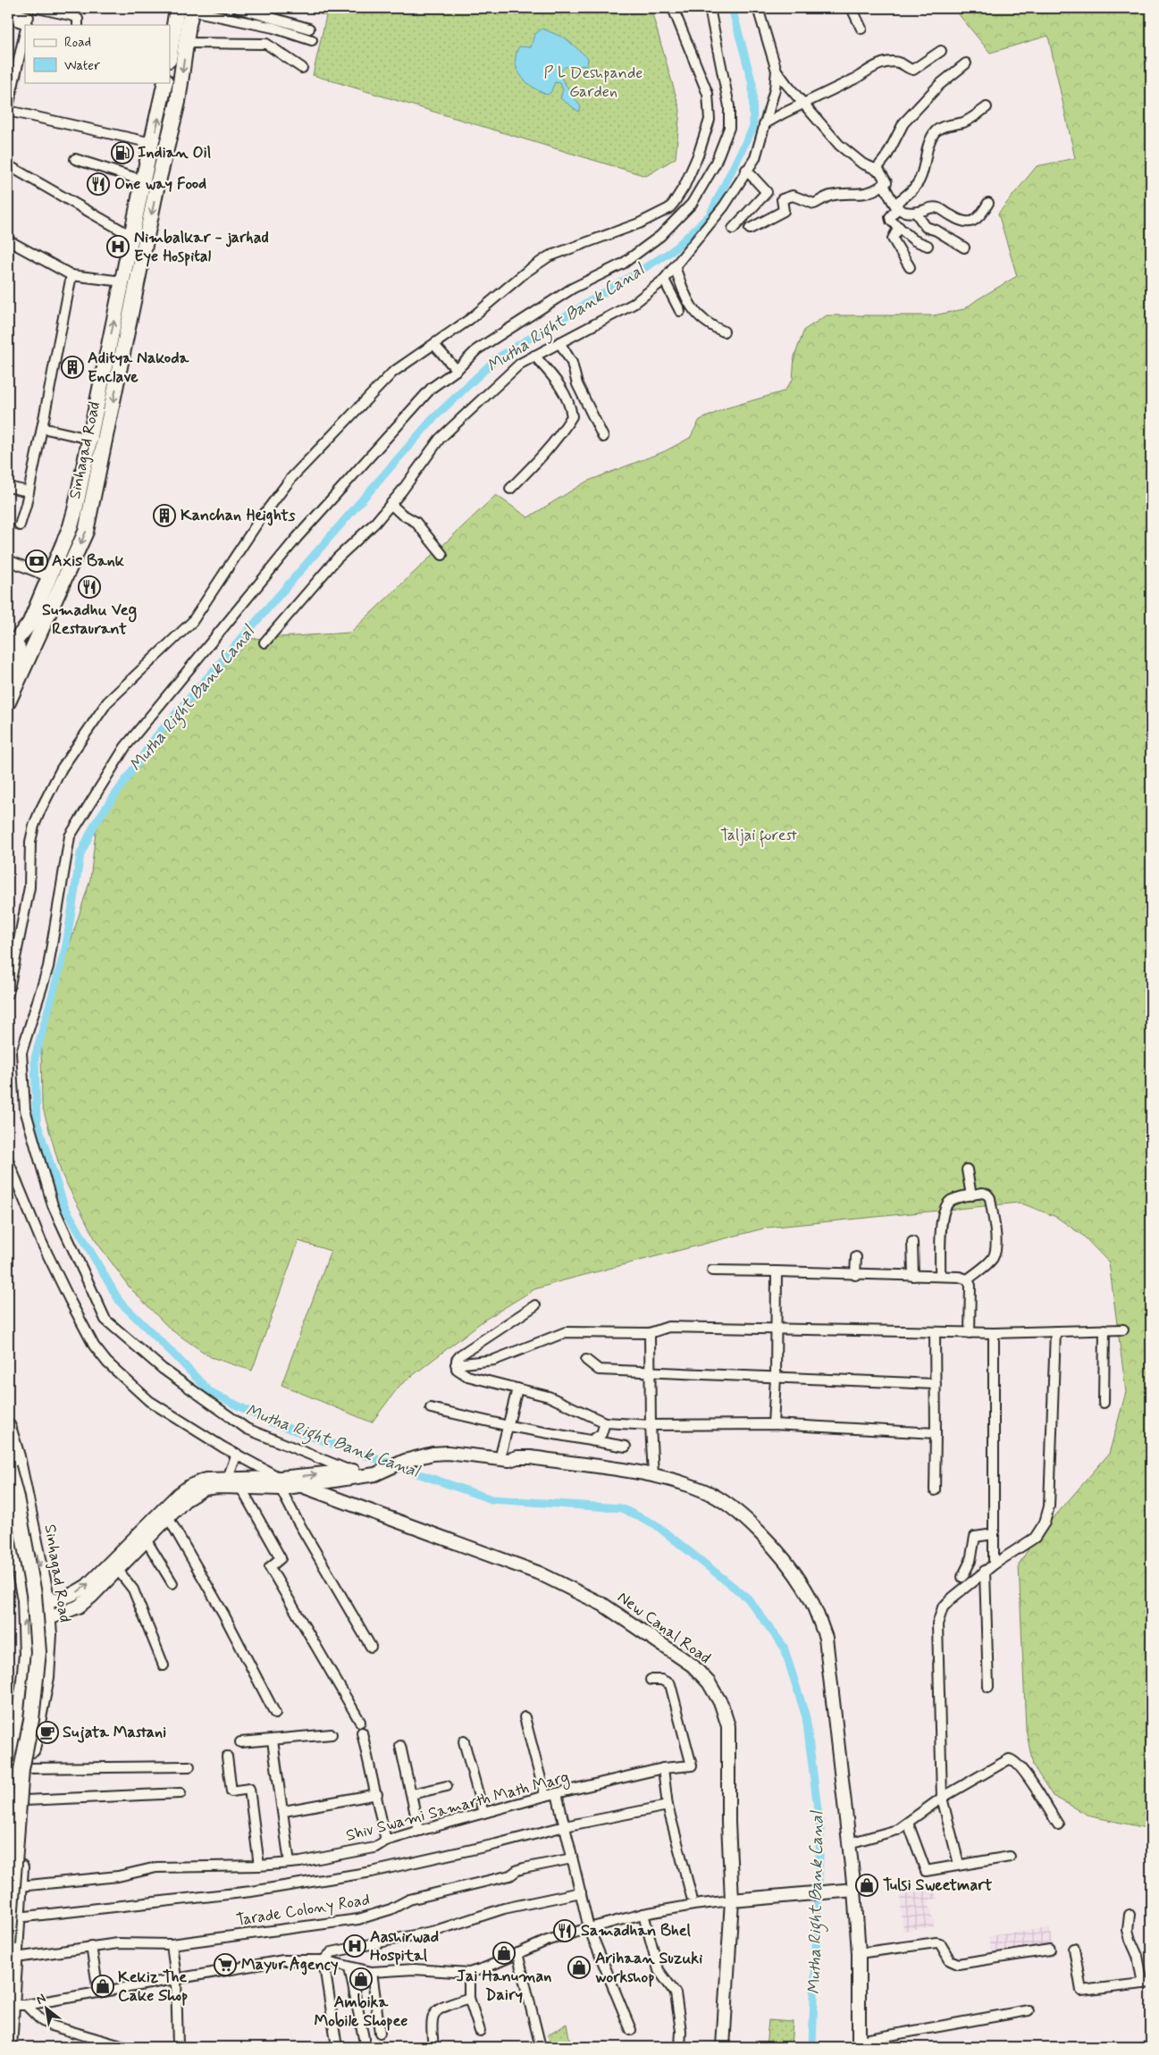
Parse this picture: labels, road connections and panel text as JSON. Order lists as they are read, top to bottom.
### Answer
{
  "streets": {
    "main road": ["Sinhagad Road"],
    "street": ["New Canal Road", "Shiv Swami Samarth Math Marg", "Tarade Colony Road"]
  },
  "crossings": [
    ["Sinhagad Road", "Shiv Swami Samarth Math Marg"],
    ["Sinhagad Road", "Tarade Colony Road"]
  ],
  "water": ["Mutha Right Bank Canal"],
  "parks": ["P L Deshpande Garden", "Taljai forest"],
  "places": {
    "fuel station": ["Indian Oil"],
    "restaurant": ["One way Food", "Sumadhu Veg Restaurant", "Samadhan Bhel"],
    "hospital": ["Nimbalkar - jarhad Eye Hospital", "Aashirwad Hospital"],
    "building": ["Aditya Nakoda Enclave", "Kanchan Heights"],
    "bank": ["Axis Bank"],
    "cafe": ["Sujata Mastani"],
    "shop": [
      "Tulsi Sweetmart",
      "Jai Hanuman Dairy",
      "Arihaan Suzuki workshop",
      "Ambika Mobile Shopee",
      "Kekiz The Cake Shop"
    ],
    "supermarket": ["Mayur Agency"]
  },
  "legend": ["Road", "Water"],
  "north": "top left"
}
